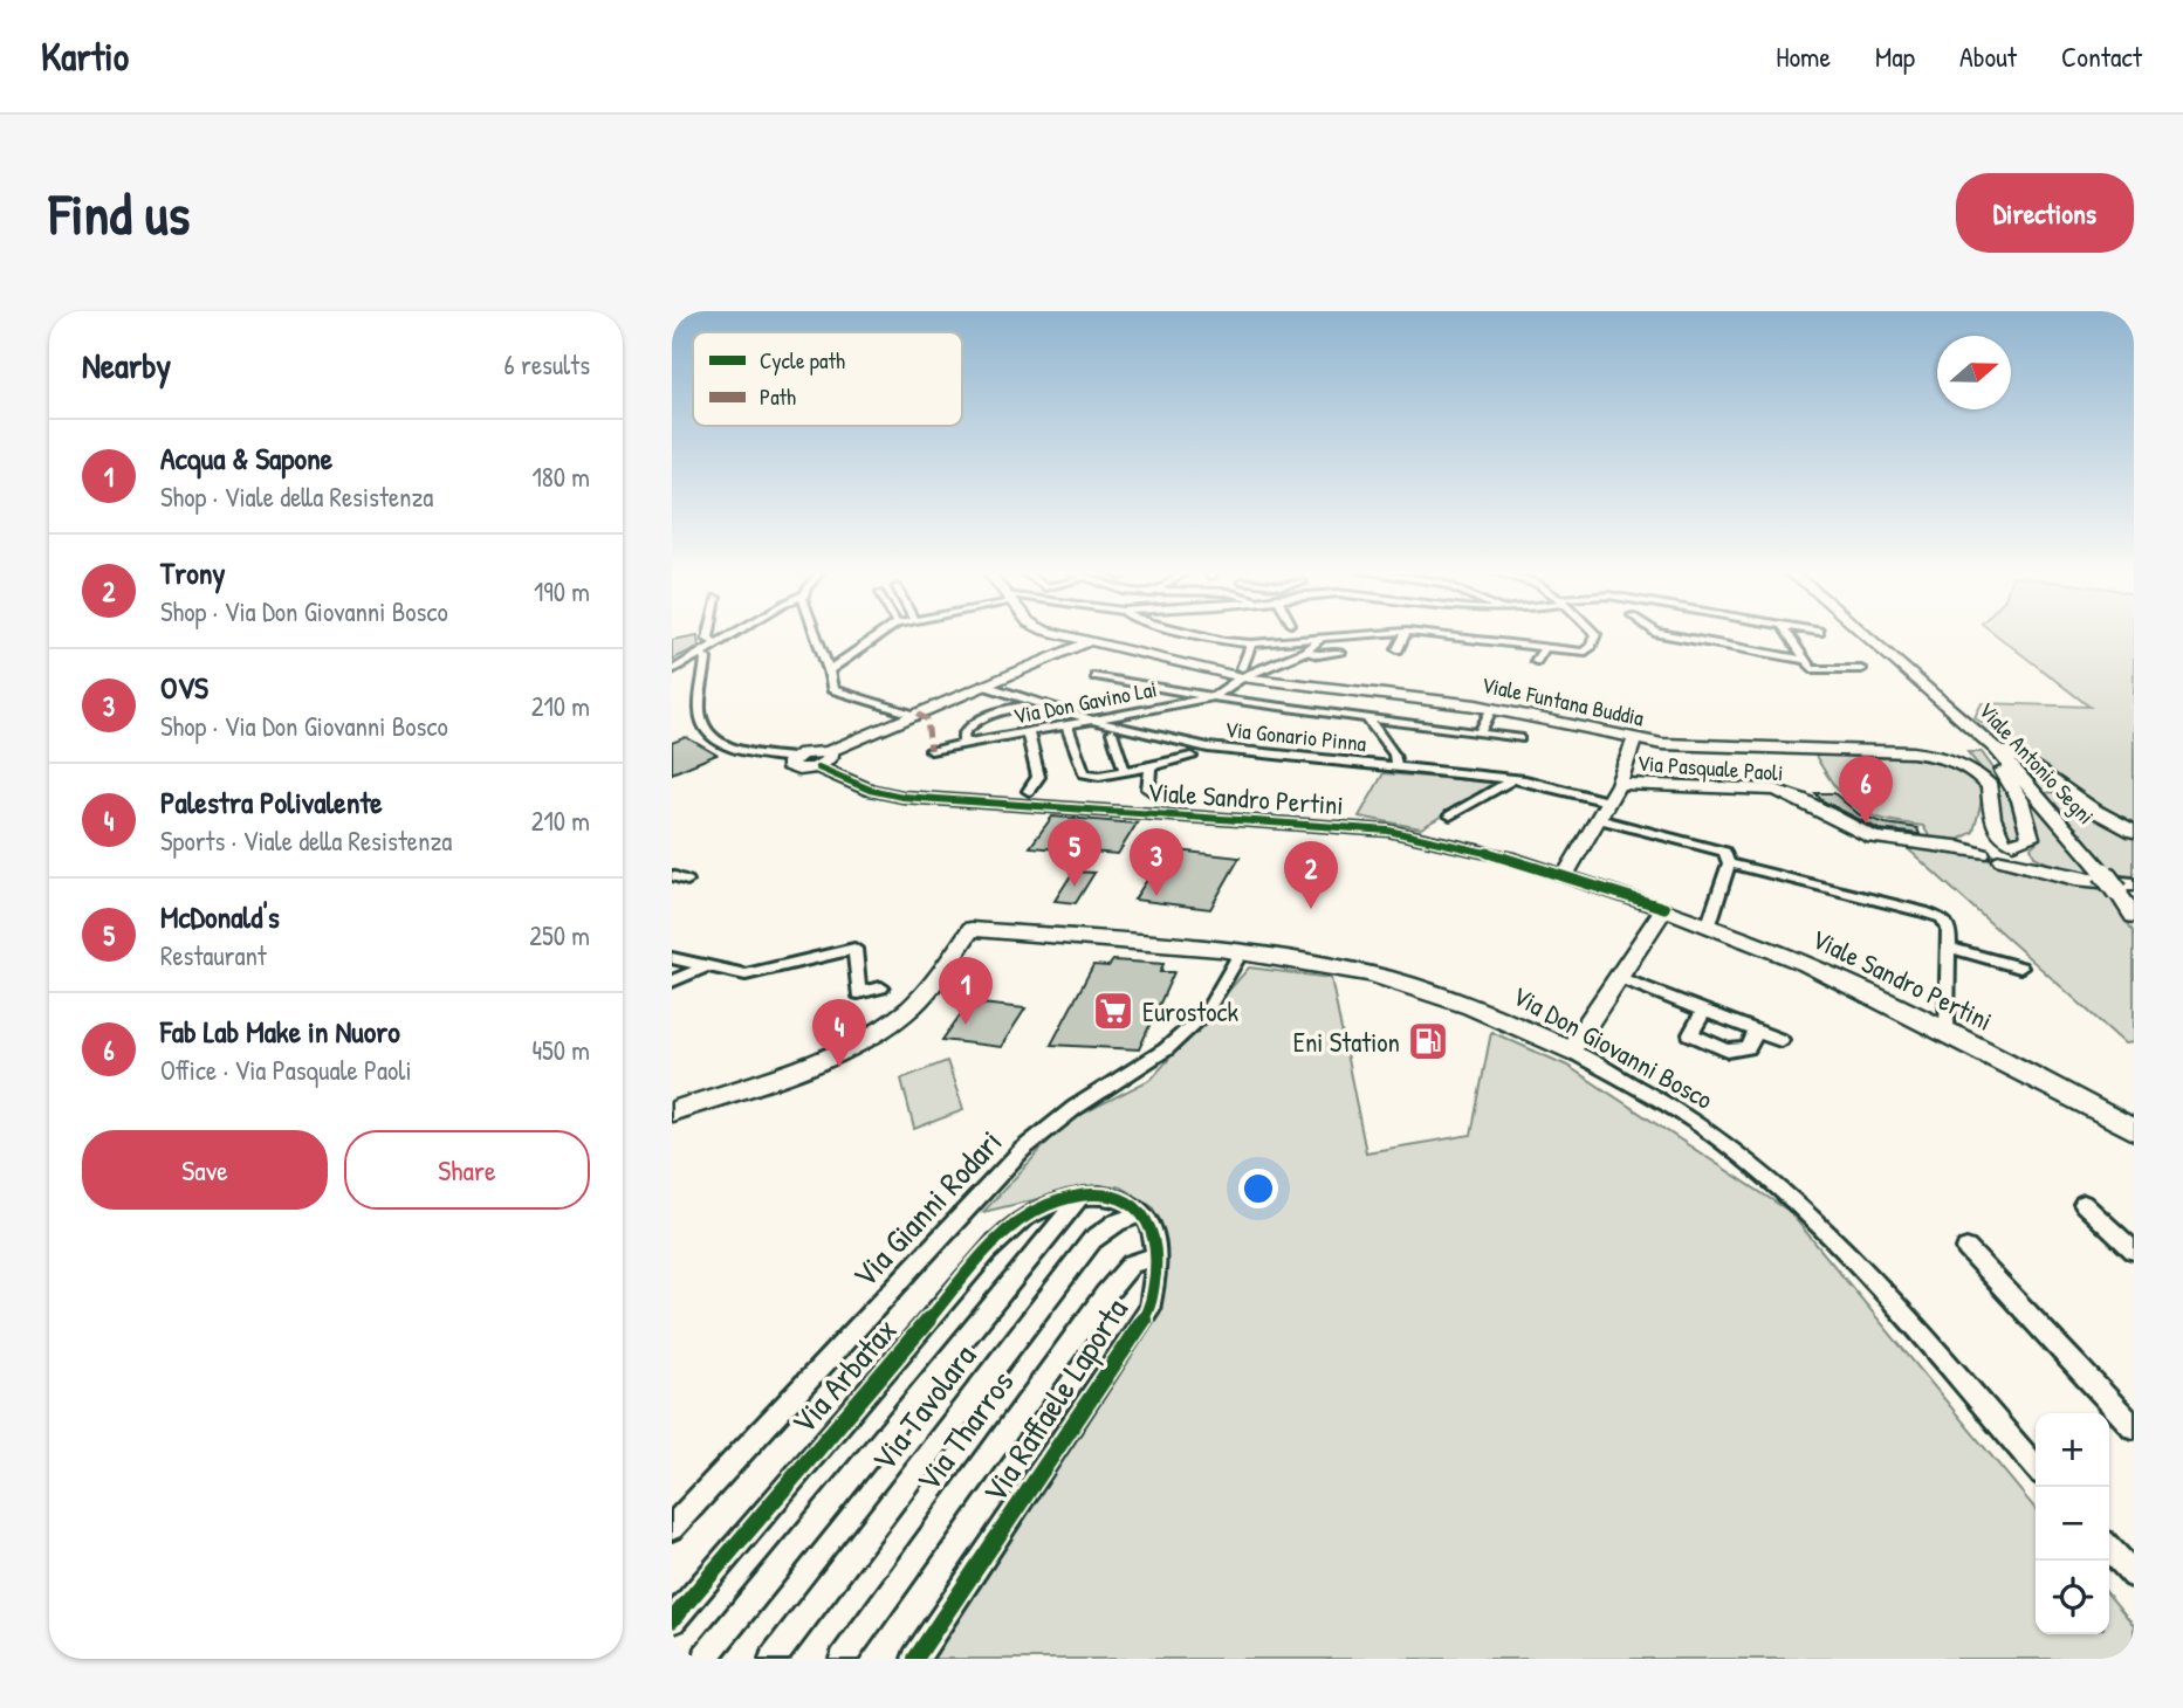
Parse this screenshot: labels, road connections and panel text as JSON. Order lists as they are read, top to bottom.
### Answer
{
  "streets": {
    "main road": [
      "Viale Funtana Buddia",
      "Viale Antonio Segni",
      "Via Pasquale Paoli",
      "Viale Sandro Pertini",
      "Via Don Giovanni Bosco"
    ],
    "street": [
      "Via Don Gavino Lai",
      "Via Gonario Pinna",
      "Via Gianni Rodari",
      "Via Arbatax",
      "Via Raffaele Laporta",
      "Via Tavolara",
      "Via Tharros"
    ]
  },
  "crossings": [
    ["Viale Funtana Buddia", "Via Don Gavino Lai"],
    ["Viale Funtana Buddia", "Viale Antonio Segni"],
    ["Viale Funtana Buddia", "Via Pasquale Paoli"],
    ["Via Don Gavino Lai", "Via Gonario Pinna"],
    ["Via Don Giovanni Bosco", "Via Gianni Rodari"],
    ["Via Raffaele Laporta", "Via Tavolara"],
    ["Via Raffaele Laporta", "Via Tharros"]
  ],
  "places": {
    "supermarket": ["Eurostock"],
    "fuel station": ["Eni Station"]
  },
  "legend": ["Cycle path", "Path"],
  "north": "right",
  "page": {
    "header": "Kartio",
    "nav": [
      "Home",
      "Map",
      "About",
      "Contact"
    ],
    "buttons": [
      "Directions",
      ["Save", "Share"]
    ],
    "title": "Find us",
    "heading": ["Nearby", "6 results"],
    "list": [
      {
        "mark": "1",
        "name": "Acqua & Sapone",
        "note": "Shop · Viale della Resistenza",
        "value": "180 m"
      },
      {
        "mark": "2",
        "name": "Trony",
        "note": "Shop · Via Don Giovanni Bosco",
        "value": "190 m"
      },
      {
        "mark": "3",
        "name": "OVS",
        "note": "Shop · Via Don Giovanni Bosco",
        "value": "210 m"
      },
      {
        "mark": "4",
        "name": "Palestra Polivalente",
        "note": "Sports · Viale della Resistenza",
        "value": "210 m"
      },
      {
        "mark": "5",
        "name": "McDonald's",
        "note": "Restaurant",
        "value": "250 m"
      },
      {
        "mark": "6",
        "name": "Fab Lab Make in Nuoro",
        "note": "Office · Via Pasquale Paoli",
        "value": "450 m"
      }
    ],
    "pins": [
      "6",
      "5",
      "3",
      "2",
      "1",
      "4"
    ],
    "map_buttons": ["+", "−"]
  }
}
